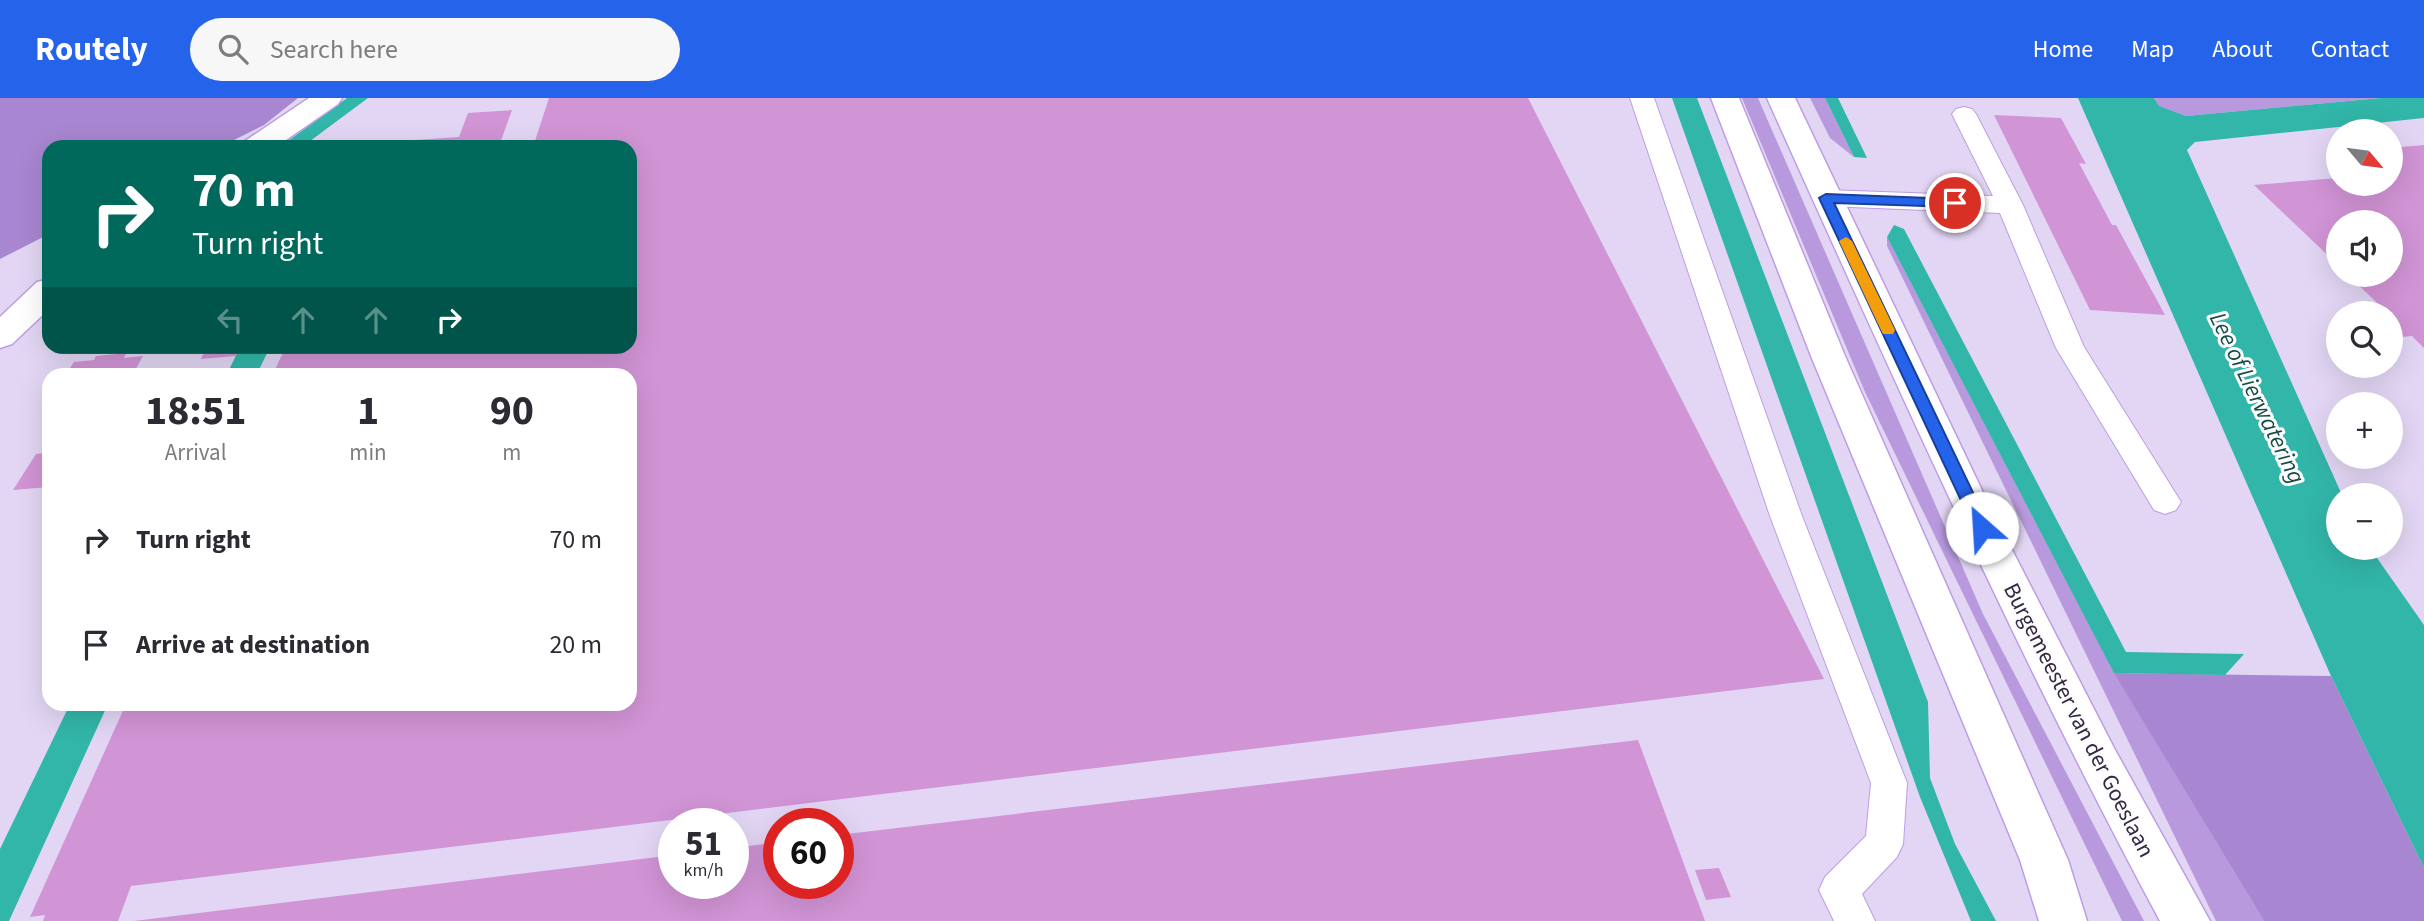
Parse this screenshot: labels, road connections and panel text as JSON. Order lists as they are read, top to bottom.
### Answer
{
  "streets": {
    "street": ["Burgemeester van der Goeslaan"]
  },
  "water": ["Lee of Lierwatering"],
  "north": "bottom right",
  "page": {
    "header": "Routely",
    "search": "Search here",
    "nav": [
      "Home",
      "Map",
      "About",
      "Contact"
    ],
    "map_buttons": ["+", "−"],
    "turn": ["70 m", "Turn right"],
    "eta": [
      "18:51",
      "Arrival",
      "1",
      "min",
      "90",
      "m"
    ],
    "list": [
      {
        "name": "Turn right",
        "value": "70 m"
      },
      {
        "name": "Arrive at destination",
        "value": "20 m"
      }
    ],
    "speed": "51 km/h",
    "limit": "60"
  }
}
